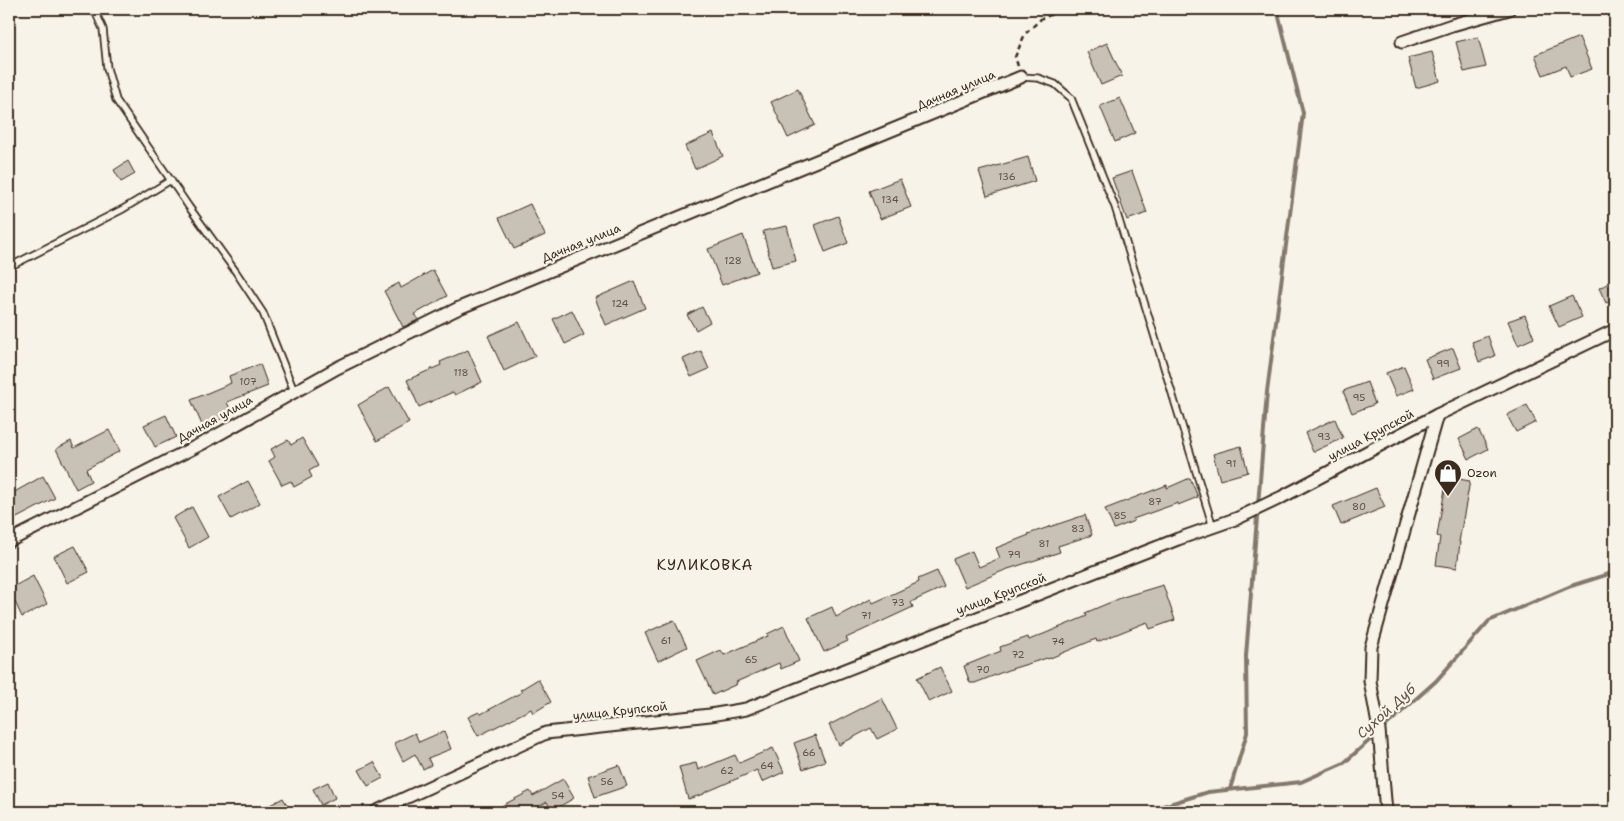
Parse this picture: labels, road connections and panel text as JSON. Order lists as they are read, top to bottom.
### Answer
{
  "streets": {
    "street": ["Дачная улица", "улица Крупской"]
  },
  "districts": ["КУЛИКОВКА"],
  "water": ["Сухой Дуб"],
  "places": {
    "shop": ["Ozon"]
  },
  "house_numbers": [
    "136",
    "134",
    "128",
    "124",
    "99",
    "118",
    "107",
    "95",
    "93",
    "91",
    "87",
    "80",
    "85",
    "83",
    "81",
    "79",
    "73",
    "71",
    "61",
    "74",
    "72",
    "65",
    "70",
    "66",
    "64",
    "62",
    "56",
    "54"
  ]
}
